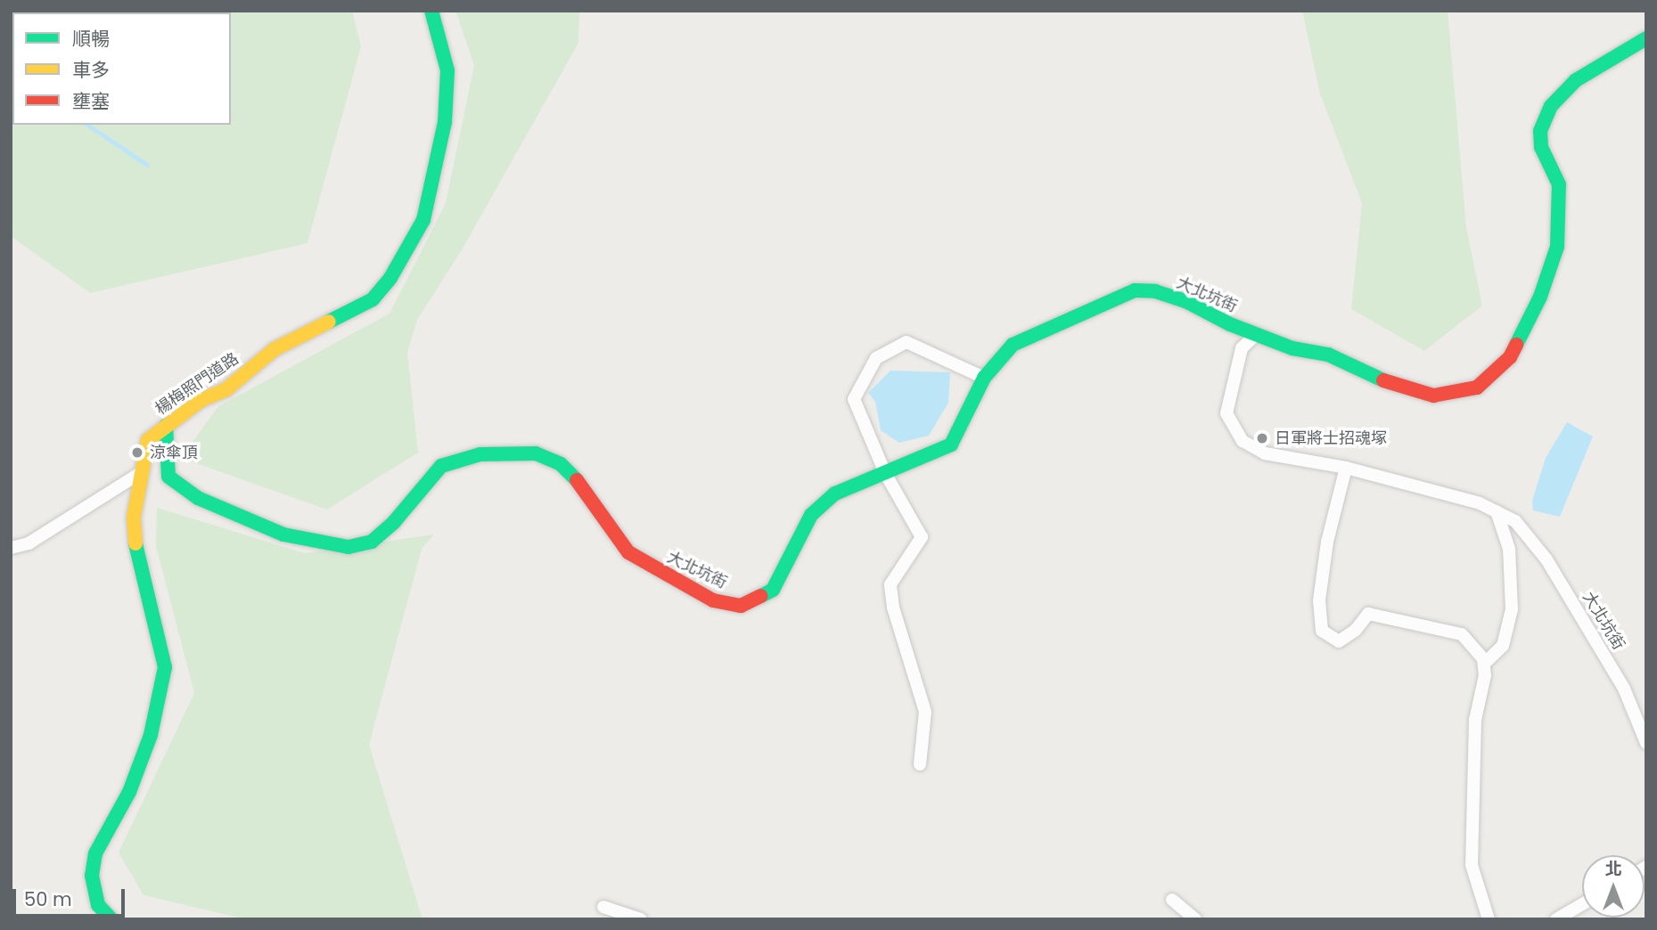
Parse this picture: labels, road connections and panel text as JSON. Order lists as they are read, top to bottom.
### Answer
{
  "streets": {
    "street": ["大北坑街", "楊梅照門道路"]
  },
  "crossings": [
    ["大北坑街", "楊梅照門道路"]
  ],
  "places": ["日軍將士招魂塚", "涼傘頂"],
  "legend": ["順暢", "車多", "壅塞"],
  "scale_bar": "50 m",
  "north": "top"
}
